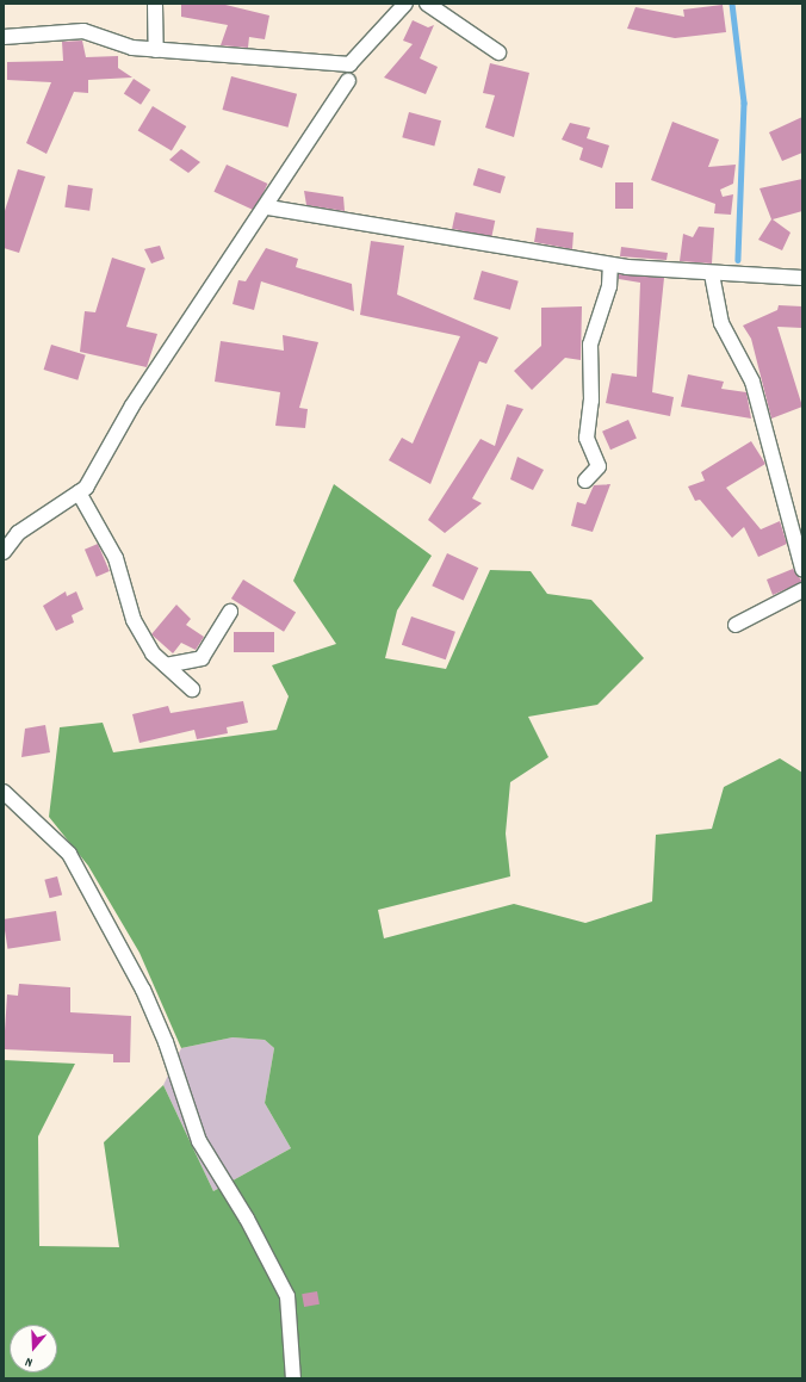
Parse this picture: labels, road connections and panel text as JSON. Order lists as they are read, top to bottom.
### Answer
{
  "north": "bottom"
}
